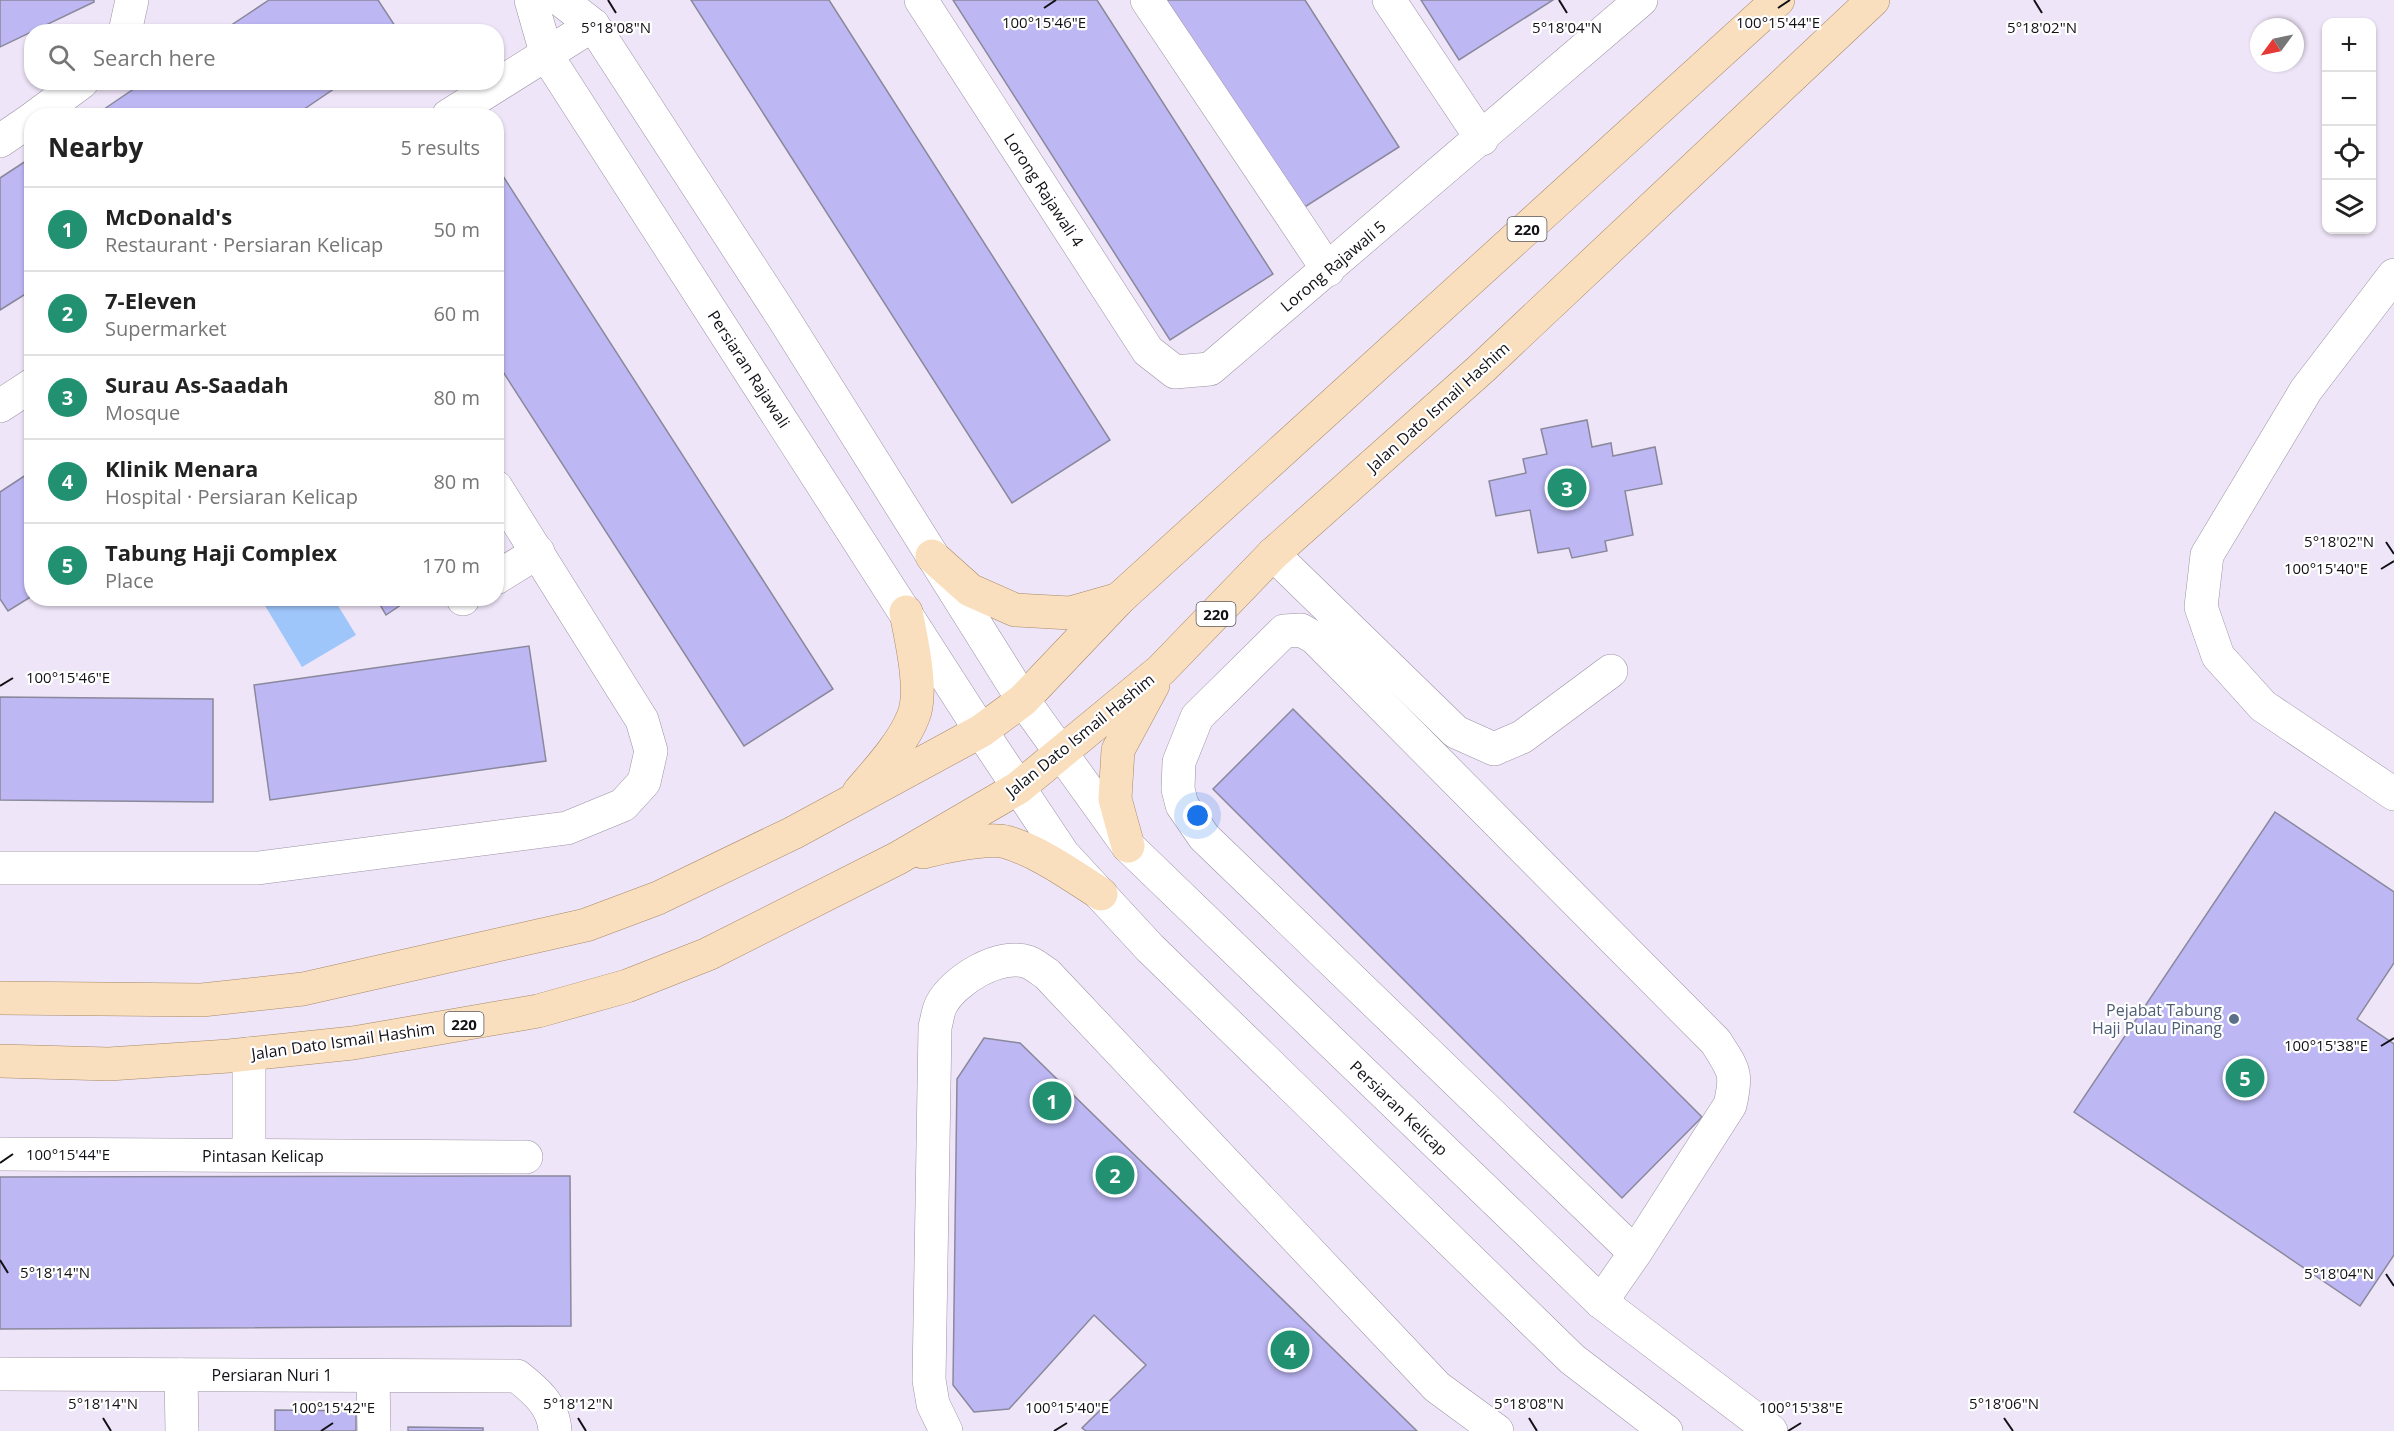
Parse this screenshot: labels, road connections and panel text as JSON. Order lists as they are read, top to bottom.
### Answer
{
  "streets": {
    "main road": ["220", "Jalan Dato Ismail Hashim"],
    "street": [
      "Lorong Rajawali 4",
      "Lorong Rajawali 5",
      "Persiaran Rajawali",
      "Persiaran Kelicap",
      "Pintasan Kelicap",
      "Persiaran Nuri 1"
    ]
  },
  "crossings": [
    ["Lorong Rajawali 4", "Lorong Rajawali 5"],
    ["220", "Persiaran Rajawali"],
    ["220", "Persiaran Kelicap"],
    ["Persiaran Rajawali", "Jalan Dato Ismail Hashim"],
    ["Jalan Dato Ismail Hashim", "Persiaran Kelicap"]
  ],
  "places": ["Pejabat Tabung Haji Pulau Pinang"],
  "north": "bottom left",
  "page": {
    "map_buttons": ["+", "−"],
    "search": "Search here",
    "heading": ["Nearby", "5 results"],
    "list": [
      {
        "mark": "1",
        "name": "McDonald's",
        "note": "Restaurant · Persiaran Kelicap",
        "value": "50 m"
      },
      {
        "mark": "2",
        "name": "7-Eleven",
        "note": "Supermarket",
        "value": "60 m"
      },
      {
        "mark": "3",
        "name": "Surau As-Saadah",
        "note": "Mosque",
        "value": "80 m"
      },
      {
        "mark": "4",
        "name": "Klinik Menara",
        "note": "Hospital · Persiaran Kelicap",
        "value": "80 m"
      },
      {
        "mark": "5",
        "name": "Tabung Haji Complex",
        "note": "Place",
        "value": "170 m"
      }
    ],
    "pins": [
      "3",
      "5",
      "1",
      "2",
      "4"
    ]
  },
  "coordinates": [
    "100°15'46\"E",
    "100°15'44\"E",
    "5°18'08\"N",
    "5°18'04\"N",
    "5°18'02\"N",
    "100°15'40\"E",
    "100°15'38\"E",
    "5°18'14\"N",
    "5°18'12\"N",
    "5°18'06\"N",
    "100°15'42\"E"
  ]
}
